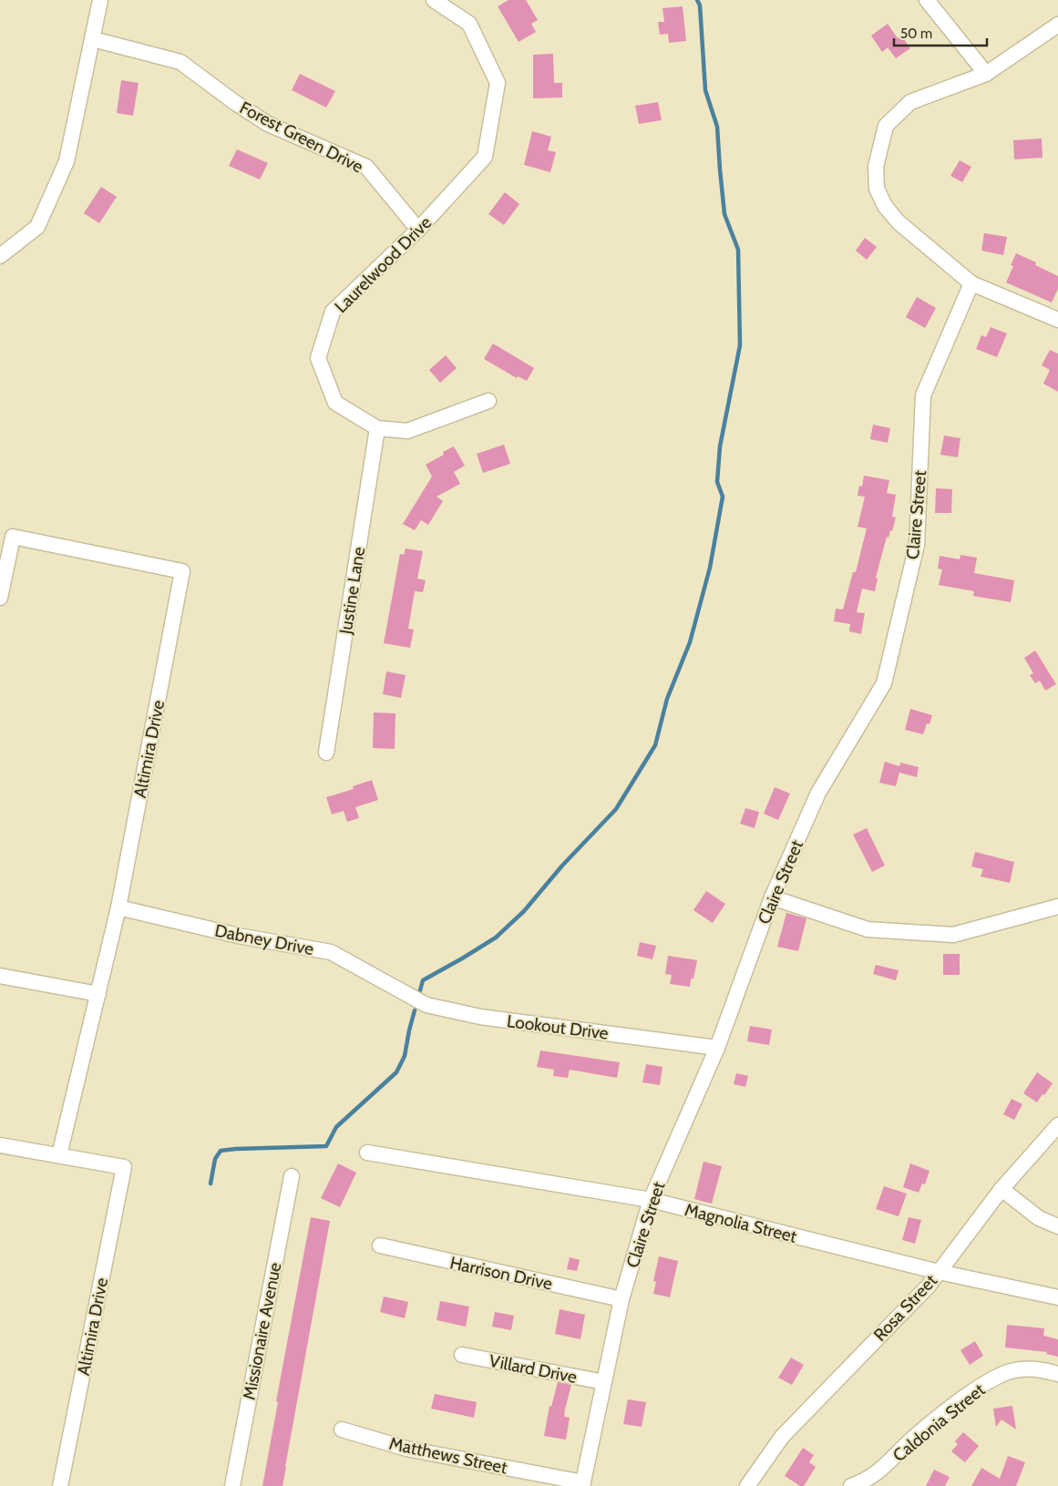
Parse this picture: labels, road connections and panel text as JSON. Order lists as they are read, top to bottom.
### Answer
{
  "streets": {
    "street": [
      "Forest Green Drive",
      "Laurelwood Drive",
      "Claire Street",
      "Justine Lane",
      "Altimira Drive",
      "Dabney Drive",
      "Lookout Drive",
      "Magnolia Street",
      "Harrison Drive",
      "Rosa Street",
      "Missionaire Avenue",
      "Villard Drive",
      "Caldonia Street",
      "Matthews Street"
    ]
  },
  "crossings": [
    ["Forest Green Drive", "Laurelwood Drive"],
    ["Laurelwood Drive", "Justine Lane"],
    ["Claire Street", "Lookout Drive"],
    ["Claire Street", "Magnolia Street"],
    ["Claire Street", "Harrison Drive"],
    ["Claire Street", "Villard Drive"],
    ["Claire Street", "Matthews Street"],
    ["Altimira Drive", "Dabney Drive"],
    ["Dabney Drive", "Lookout Drive"],
    ["Magnolia Street", "Rosa Street"]
  ],
  "scale_bar": "50 m"
}
